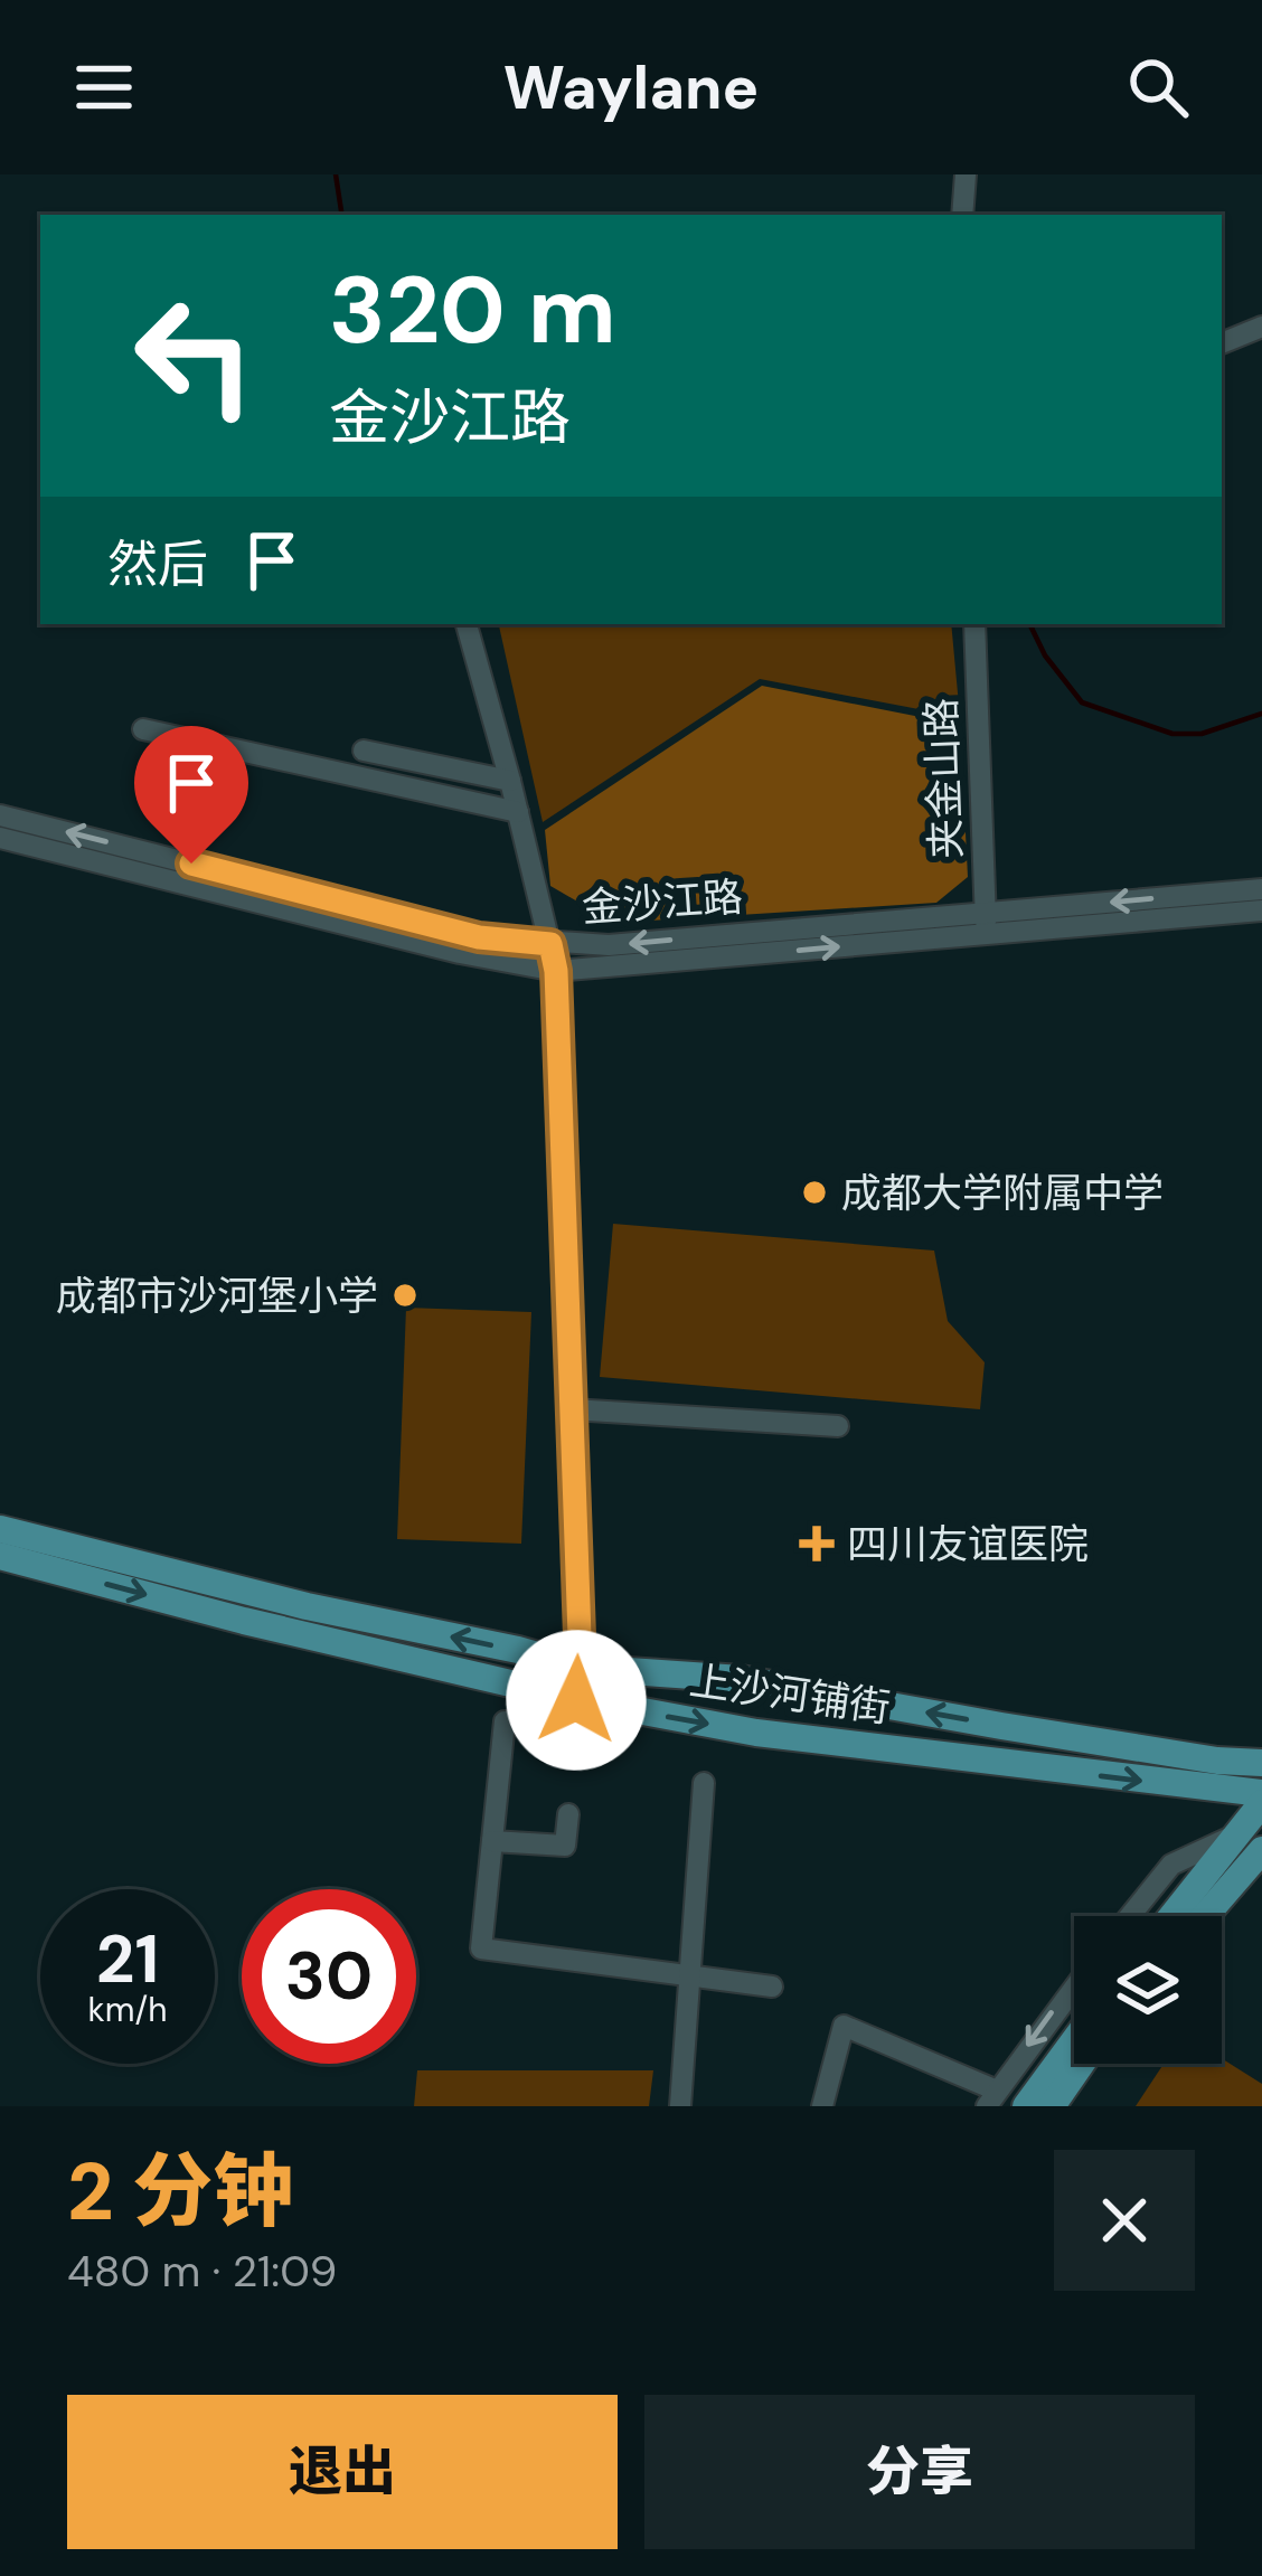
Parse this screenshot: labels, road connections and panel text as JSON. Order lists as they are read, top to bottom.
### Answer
{
  "streets": {
    "main road": ["上沙河铺街"],
    "street": ["夹金山路", "金沙江路"]
  },
  "crossings": [
    ["夹金山路", "金沙江路"]
  ],
  "places": {
    "other": ["成都大学附属中学", "成都市沙河堡小学"],
    "health": ["四川友谊医院"]
  },
  "page": {
    "header": "Waylane",
    "turn": ["320 m", "金沙江路"],
    "then": "然后",
    "speed": "21 km/h",
    "limit": "30",
    "heading": ["2 分钟", "480 m · 21:09"],
    "buttons": ["退出", "分享"]
  }
}
